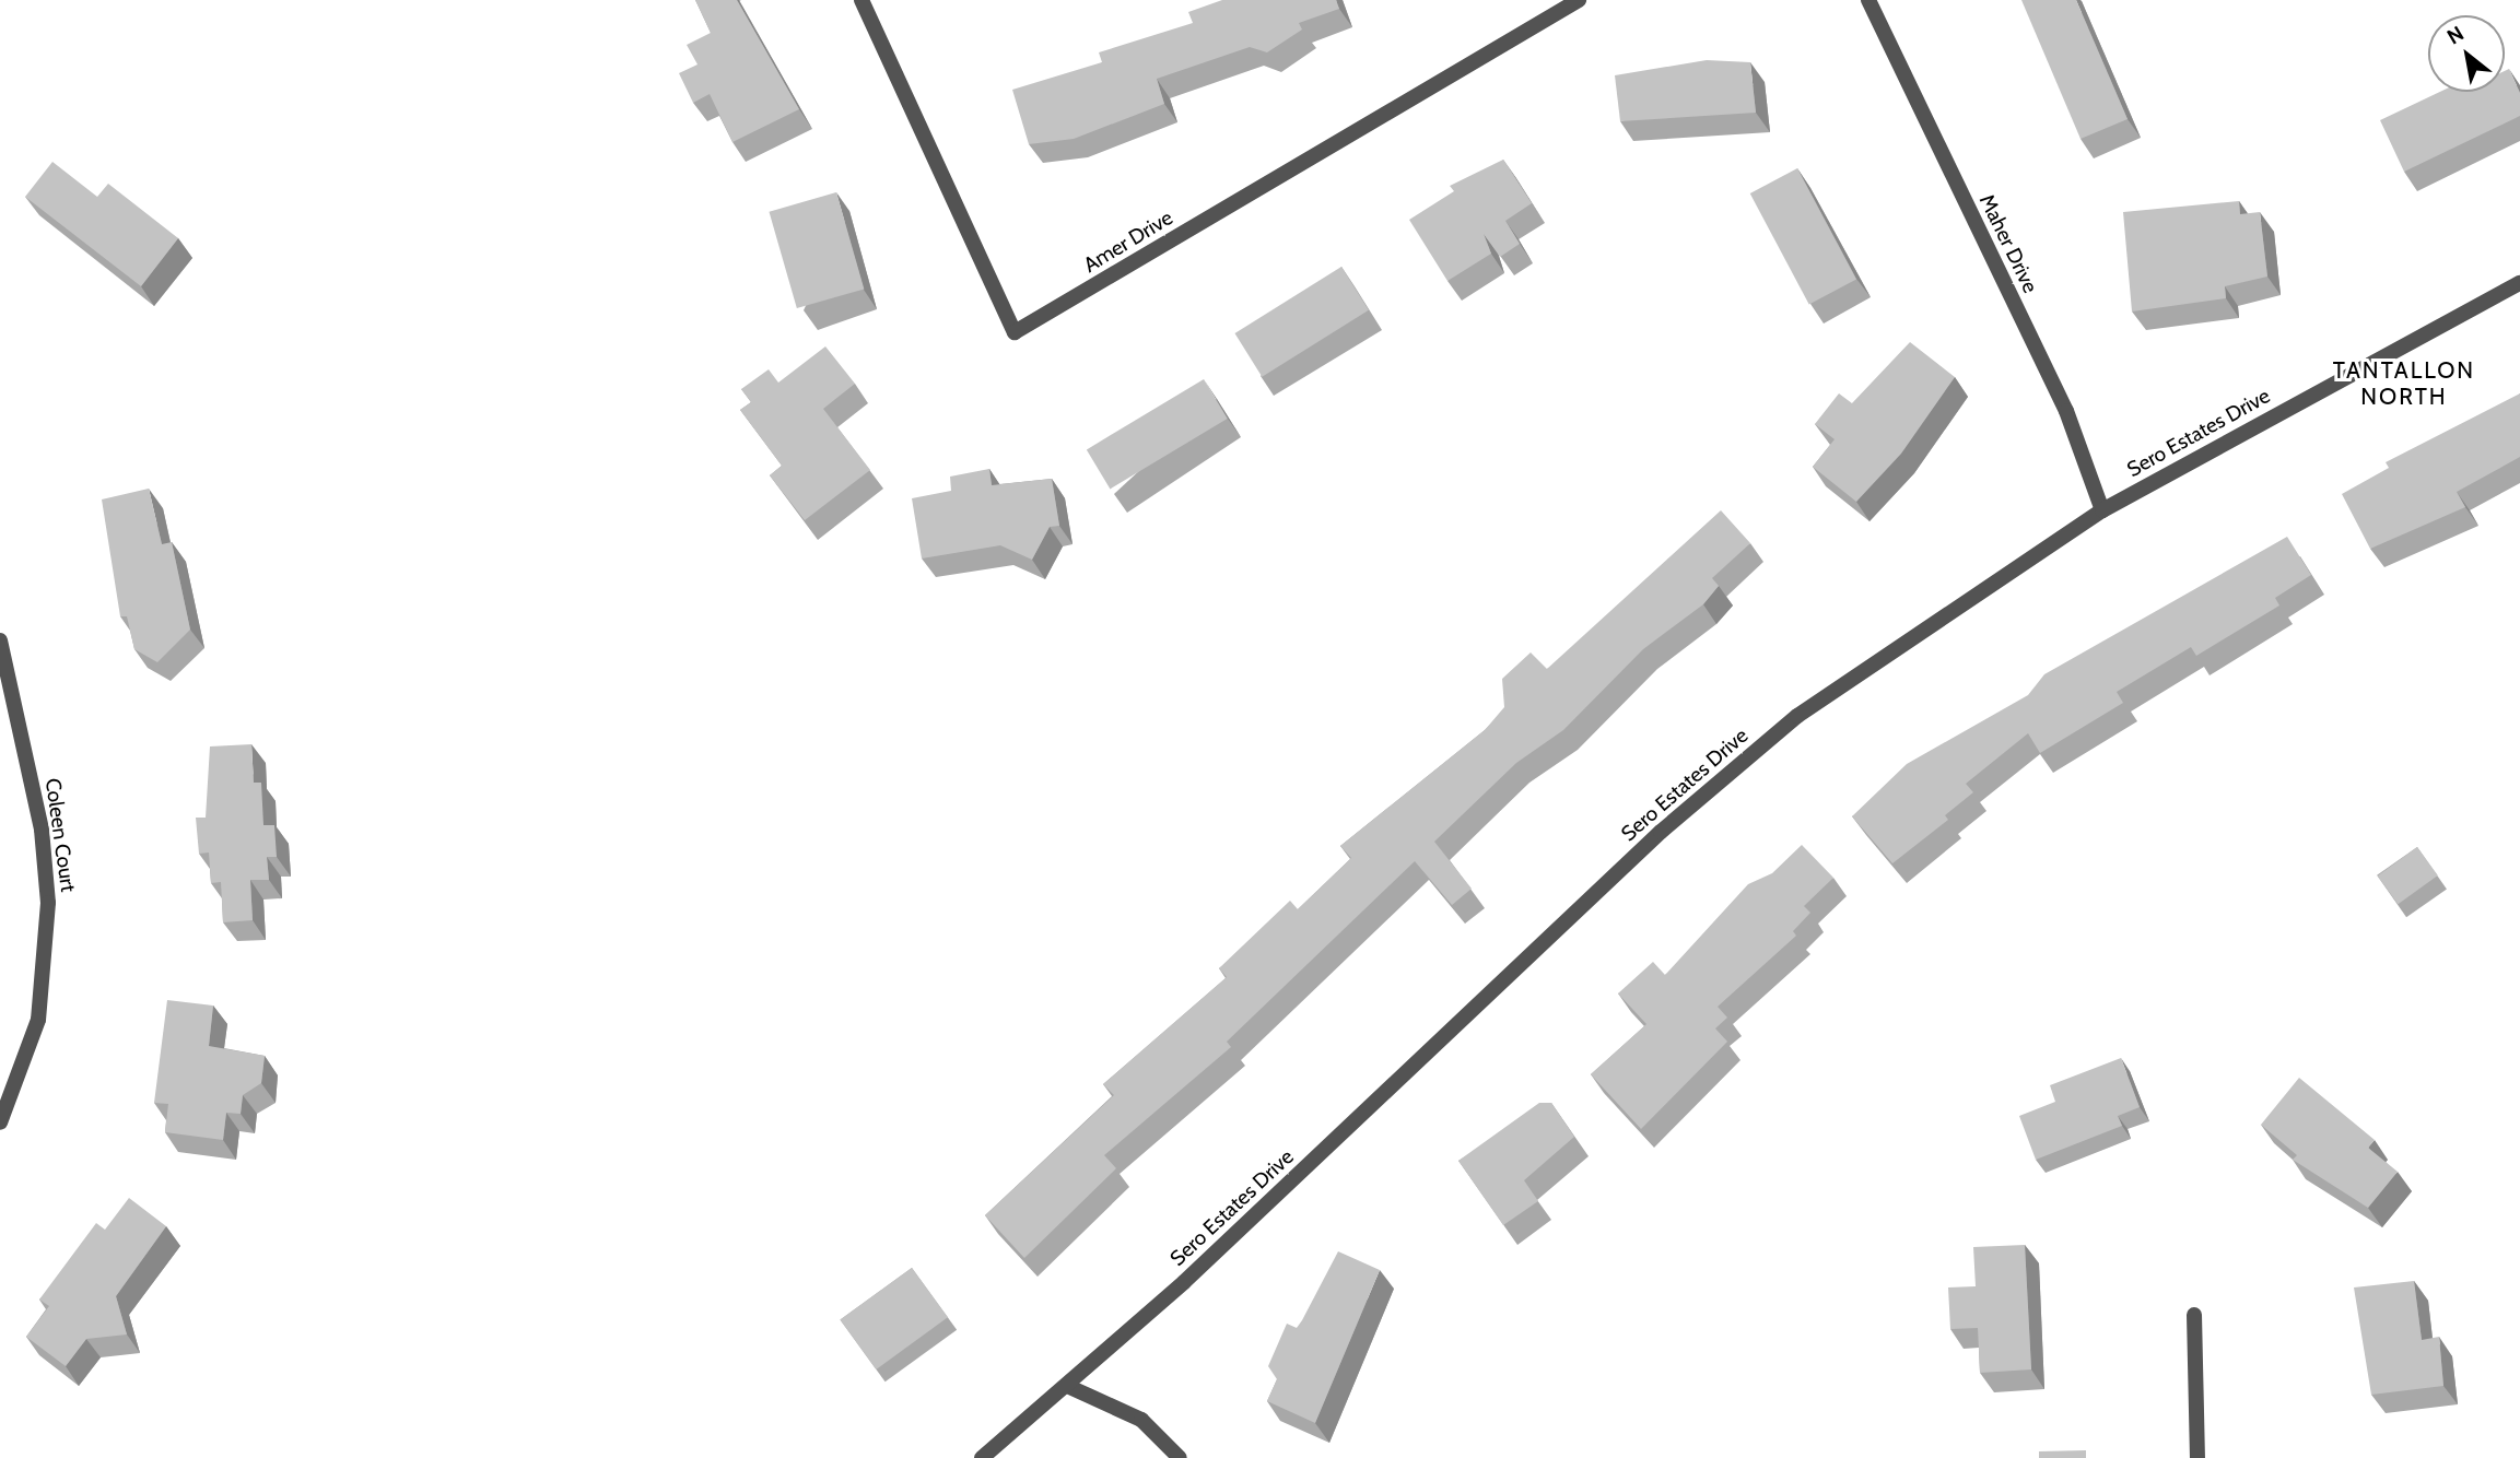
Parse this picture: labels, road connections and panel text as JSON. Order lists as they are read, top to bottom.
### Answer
{
  "streets": {
    "street": [
      "Amer Drive",
      "Maher Drive",
      "Sero Estates Drive",
      "Coleen Court"
    ]
  },
  "crossings": [
    ["Maher Drive", "Sero Estates Drive"]
  ],
  "districts": ["TANTALLON NORTH"],
  "north": "top left"
}
